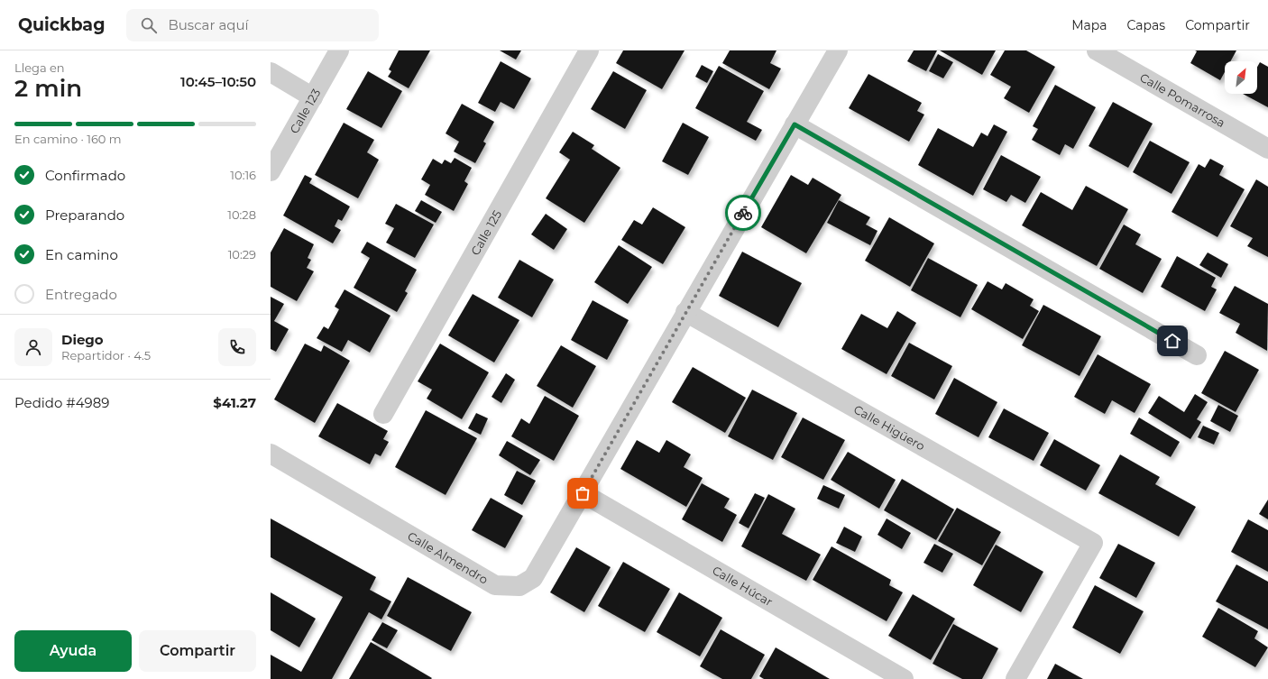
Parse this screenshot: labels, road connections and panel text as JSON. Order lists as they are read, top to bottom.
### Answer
{
  "streets": {
    "street": [
      "Calle Pomarrosa",
      "Calle 123",
      "Calle 125",
      "Calle Higüero",
      "Calle Almendro",
      "Calle Húcar"
    ]
  },
  "crossings": [
    ["Calle Higüero", "Calle Almendro"],
    ["Calle Almendro", "Calle Húcar"]
  ],
  "north": "top right",
  "page": {
    "header": "Quickbag",
    "search": "Buscar aquí",
    "nav": ["Mapa", "Capas", "Compartir"],
    "heading": ["2 min", "Llega en", "10:45–10:50"],
    "panel": [
      "Diego",
      "Repartidor · 4.5",
      "Pedido #4989",
      "$41.27"
    ],
    "bar": "En camino · 160 m",
    "list": [
      ["Confirmado", "10:16"],
      ["Preparando", "10:28"],
      ["En camino", "10:29"],
      "Entregado"
    ],
    "buttons": ["Ayuda", "Compartir"]
  }
}
